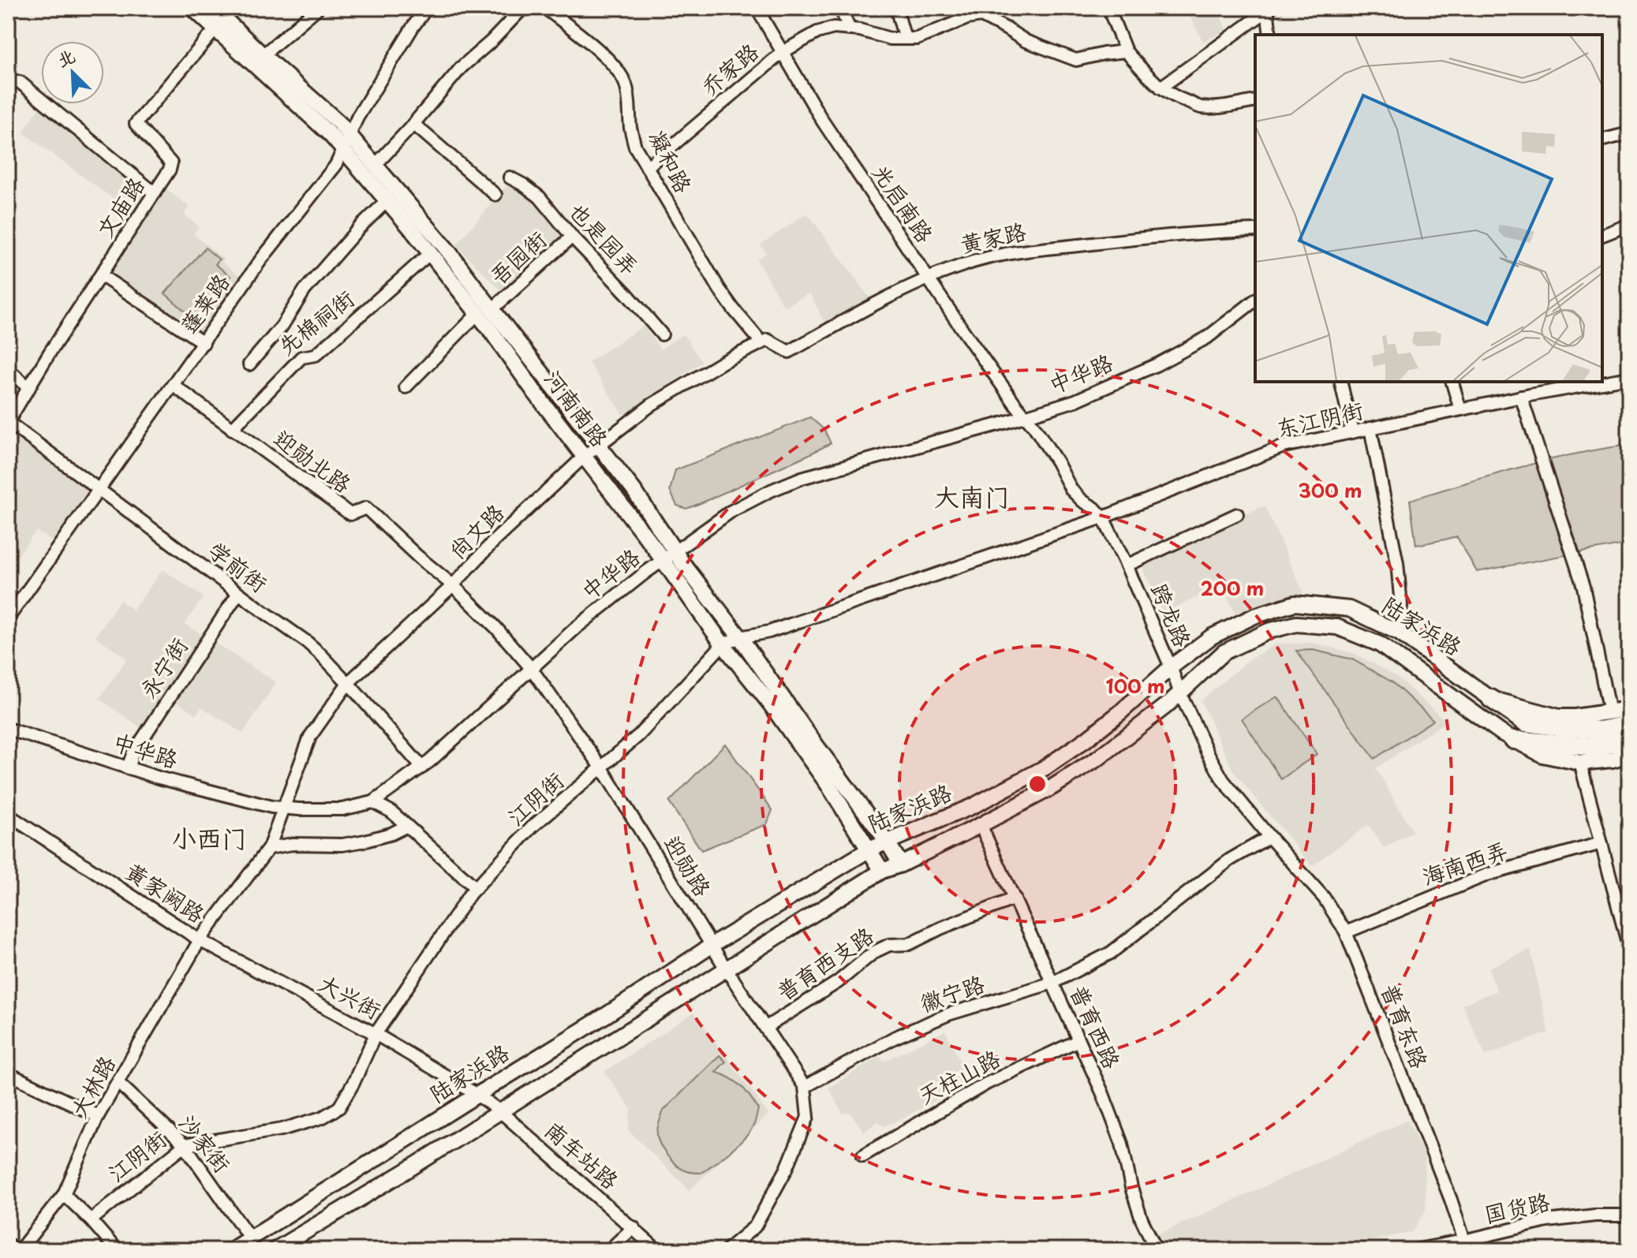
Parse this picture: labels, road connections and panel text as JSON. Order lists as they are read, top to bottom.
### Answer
{
  "streets": {
    "main road": ["河南南路", "陆家浜路"],
    "street": [
      "乔家路",
      "凝和路",
      "光启南路",
      "文庙路",
      "黄家路",
      "也是园弄",
      "吾园街",
      "蓬莱路",
      "先棉祠街",
      "中华路",
      "东江阴街",
      "迎勋北路",
      "尚文路",
      "学前街",
      "跨龙路",
      "永宁街",
      "江阴街",
      "海南西弄",
      "迎勋路",
      "黄家阙路",
      "普育西支路",
      "徽宁路",
      "大兴街",
      "普育东路",
      "普育西路",
      "天柱山路",
      "大林路",
      "沙家街",
      "南车站路",
      "国货路"
    ]
  },
  "crossings": [
    ["乔家路", "凝和路"],
    ["乔家路", "光启南路"],
    ["凝和路", "黄家路"],
    ["凝和路", "尚文路"],
    ["光启南路", "黄家路"],
    ["光启南路", "中华路"],
    ["光启南路", "跨龙路"],
    ["文庙路", "河南南路"],
    ["文庙路", "学前街"],
    ["黄家路", "尚文路"],
    ["也是园弄", "吾园街"],
    ["吾园街", "河南南路"],
    ["蓬莱路", "河南南路"],
    ["蓬莱路", "迎勋北路"],
    ["蓬莱路", "学前街"],
    ["先棉祠街", "河南南路"],
    ["先棉祠街", "迎勋北路"],
    ["中华路", "河南南路"],
    ["中华路", "迎勋北路"],
    ["中华路", "尚文路"],
    ["中华路", "学前街"],
    ["中华路", "跨龙路"],
    ["中华路", "永宁街"],
    ["中华路", "迎勋路"],
    ["中华路", "黄家阙路"],
    ["河南南路", "尚文路"],
    ["河南南路", "陆家浜路"],
    ["河南南路", "江阴街"],
    ["东江阴街", "跨龙路"],
    ["东江阴街", "江阴街"],
    ["迎勋北路", "尚文路"],
    ["迎勋北路", "迎勋路"],
    ["尚文路", "学前街"],
    ["尚文路", "黄家阙路"],
    ["学前街", "永宁街"],
    ["跨龙路", "陆家浜路"],
    ["跨龙路", "江阴街"],
    ["跨龙路", "徽宁路"],
    ["跨龙路", "普育东路"],
    ["陆家浜路", "迎勋路"],
    ["陆家浜路", "大兴街"],
    ["陆家浜路", "普育西路"],
    ["陆家浜路", "沙家街"],
    ["陆家浜路", "南车站路"],
    ["江阴街", "迎勋路"],
    ["江阴街", "大兴街"],
    ["江阴街", "沙家街"],
    ["海南西弄", "普育东路"],
    ["迎勋路", "普育西支路"],
    ["迎勋路", "徽宁路"],
    ["黄家阙路", "大兴街"],
    ["黄家阙路", "大林路"],
    ["普育西支路", "普育西路"],
    ["徽宁路", "普育东路"],
    ["徽宁路", "普育西路"],
    ["大兴街", "大林路"],
    ["大兴街", "南车站路"],
    ["普育东路", "国货路"],
    ["普育西路", "天柱山路"],
    ["大林路", "沙家街"]
  ],
  "districts": ["大南门", "小西门"],
  "north": "top left",
  "rings": ["300 m", "200 m", "100 m"]
}
